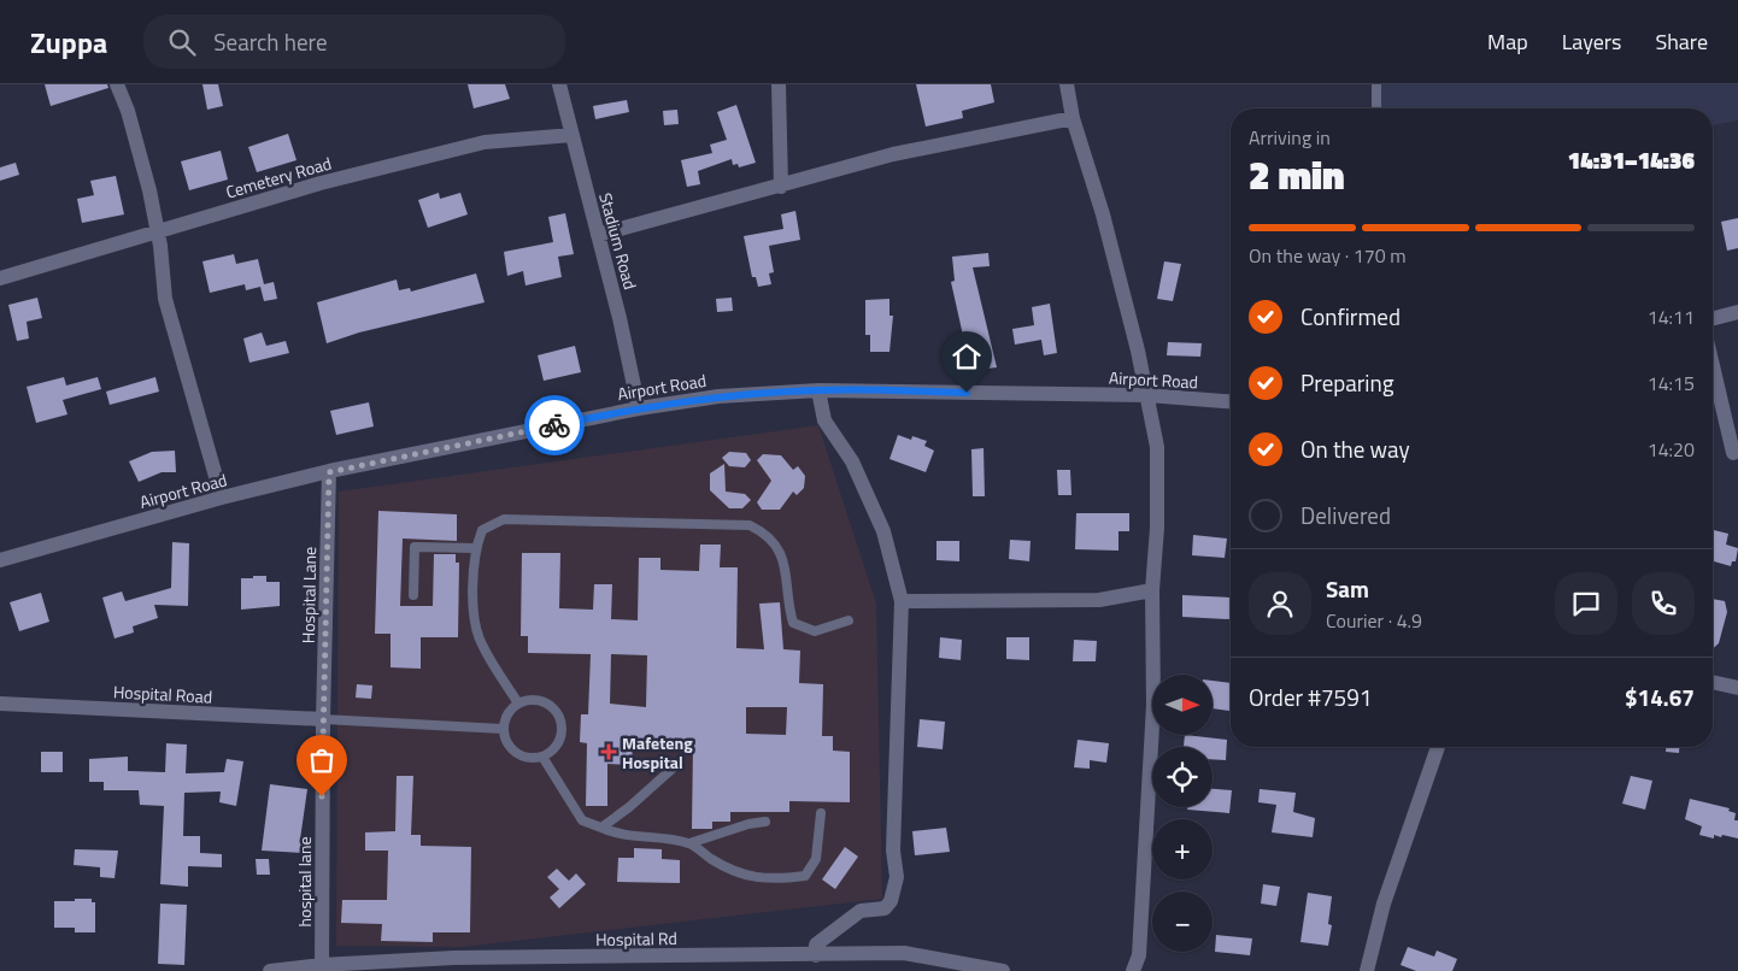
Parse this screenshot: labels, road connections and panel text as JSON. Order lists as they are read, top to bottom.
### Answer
{
  "streets": {
    "street": [
      "Cemetery Road",
      "Stadium Road",
      "Airport Road",
      "Hospital Lane",
      "Hospital Road",
      "hospital lane",
      "Hospital Rd"
    ]
  },
  "crossings": [
    ["Cemetery Road", "Stadium Road"],
    ["Stadium Road", "Airport Road"],
    ["Airport Road", "Hospital Lane"],
    ["Hospital Lane", "Hospital Road"],
    ["Hospital Lane", "hospital lane"],
    ["Hospital Road", "hospital lane"],
    ["hospital lane", "Hospital Rd"]
  ],
  "places": {
    "health": ["Mafeteng Hospital"]
  },
  "north": "right",
  "page": {
    "header": "Zuppa",
    "search": "Search here",
    "nav": ["Map", "Layers", "Share"],
    "heading": ["2 min", "Arriving in", "14:31–14:36"],
    "panel": [
      "Sam",
      "Courier · 4.9",
      "Order #7591",
      "$14.67"
    ],
    "bar": "On the way · 170 m",
    "list": [
      ["Confirmed", "14:11"],
      ["Preparing", "14:15"],
      ["On the way", "14:20"],
      "Delivered"
    ],
    "map_buttons": ["+", "−"]
  }
}
